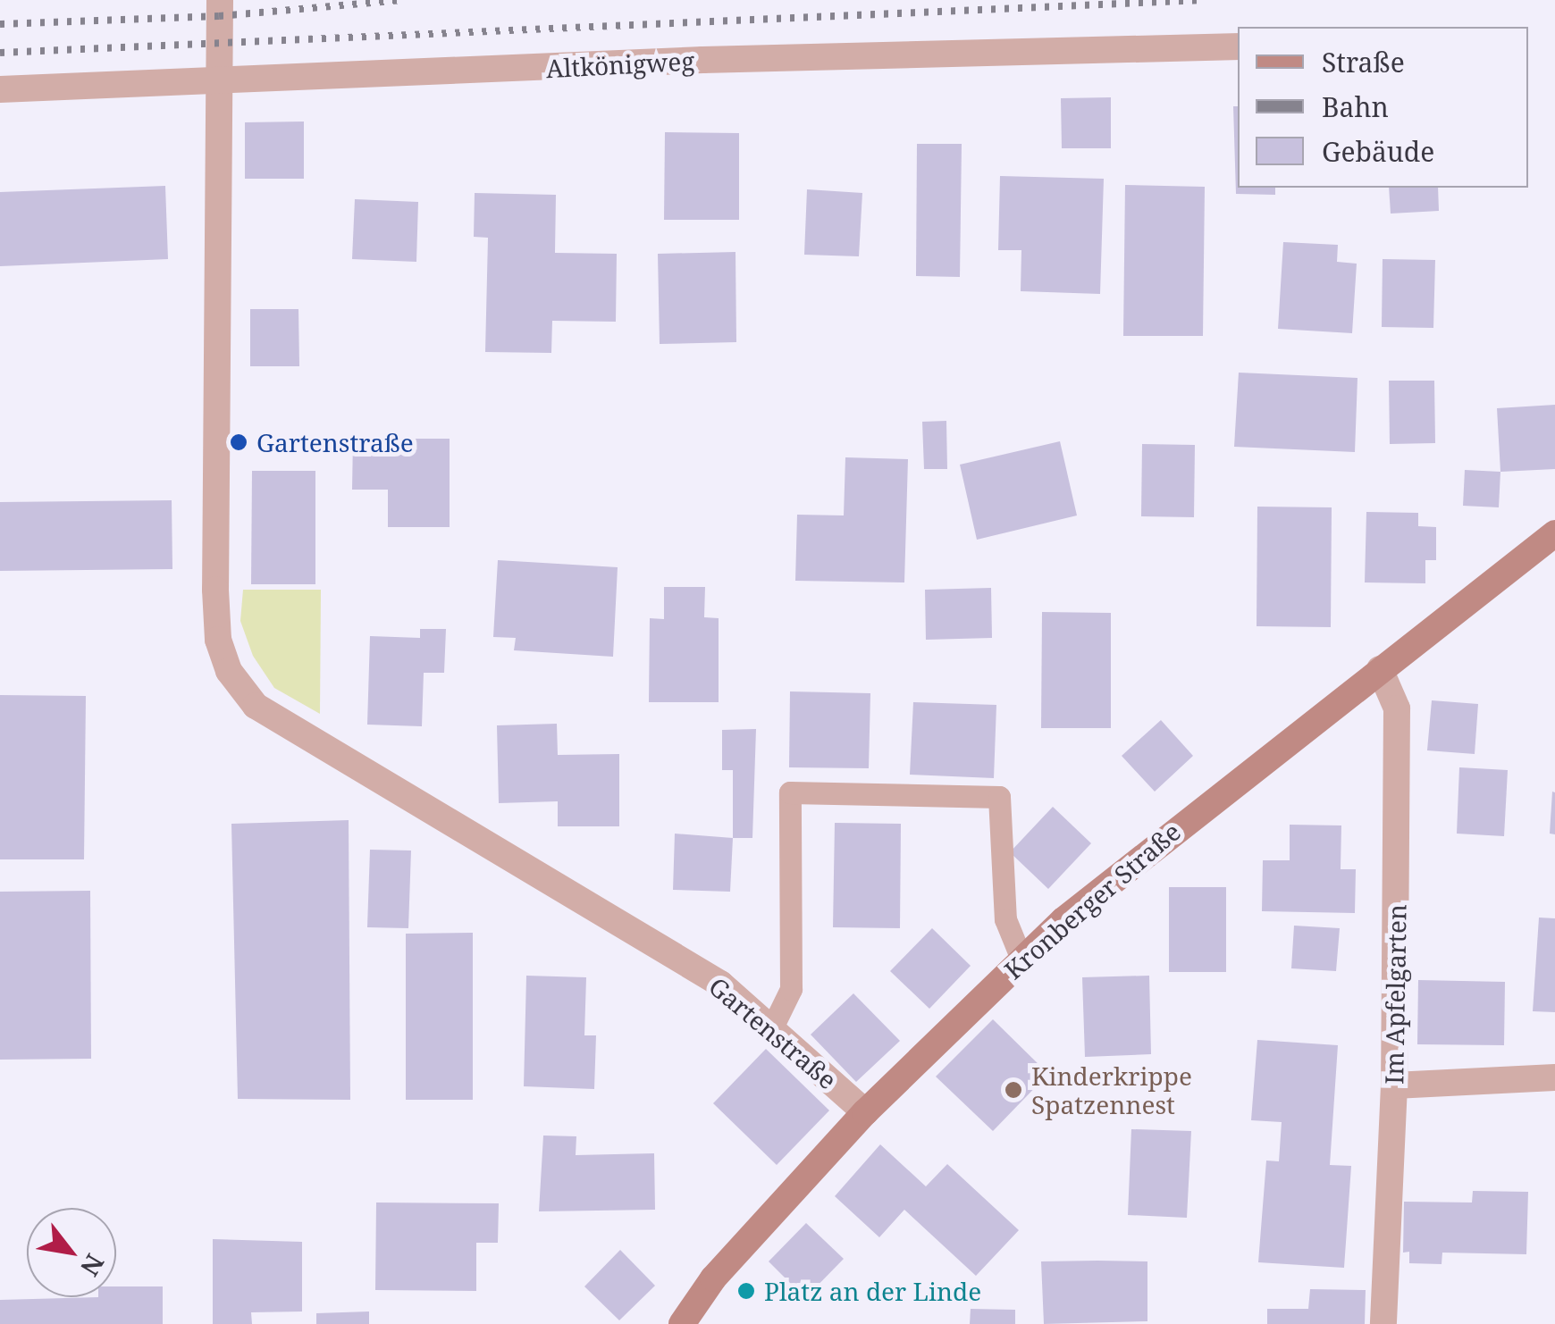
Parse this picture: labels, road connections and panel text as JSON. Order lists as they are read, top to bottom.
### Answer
{
  "streets": {
    "street": [
      "Altkönigweg",
      "Kronberger Straße",
      "Im Apfelgarten",
      "Gartenstraße"
    ]
  },
  "crossings": [
    ["Altkönigweg", "Gartenstraße"],
    ["Kronberger Straße", "Im Apfelgarten"],
    ["Kronberger Straße", "Gartenstraße"]
  ],
  "places": ["Gartenstraße", "Kinderkrippe Spatzennest", "Platz an der Linde"],
  "legend": ["Straße", "Bahn", "Gebäude"],
  "north": "bottom right"
}
